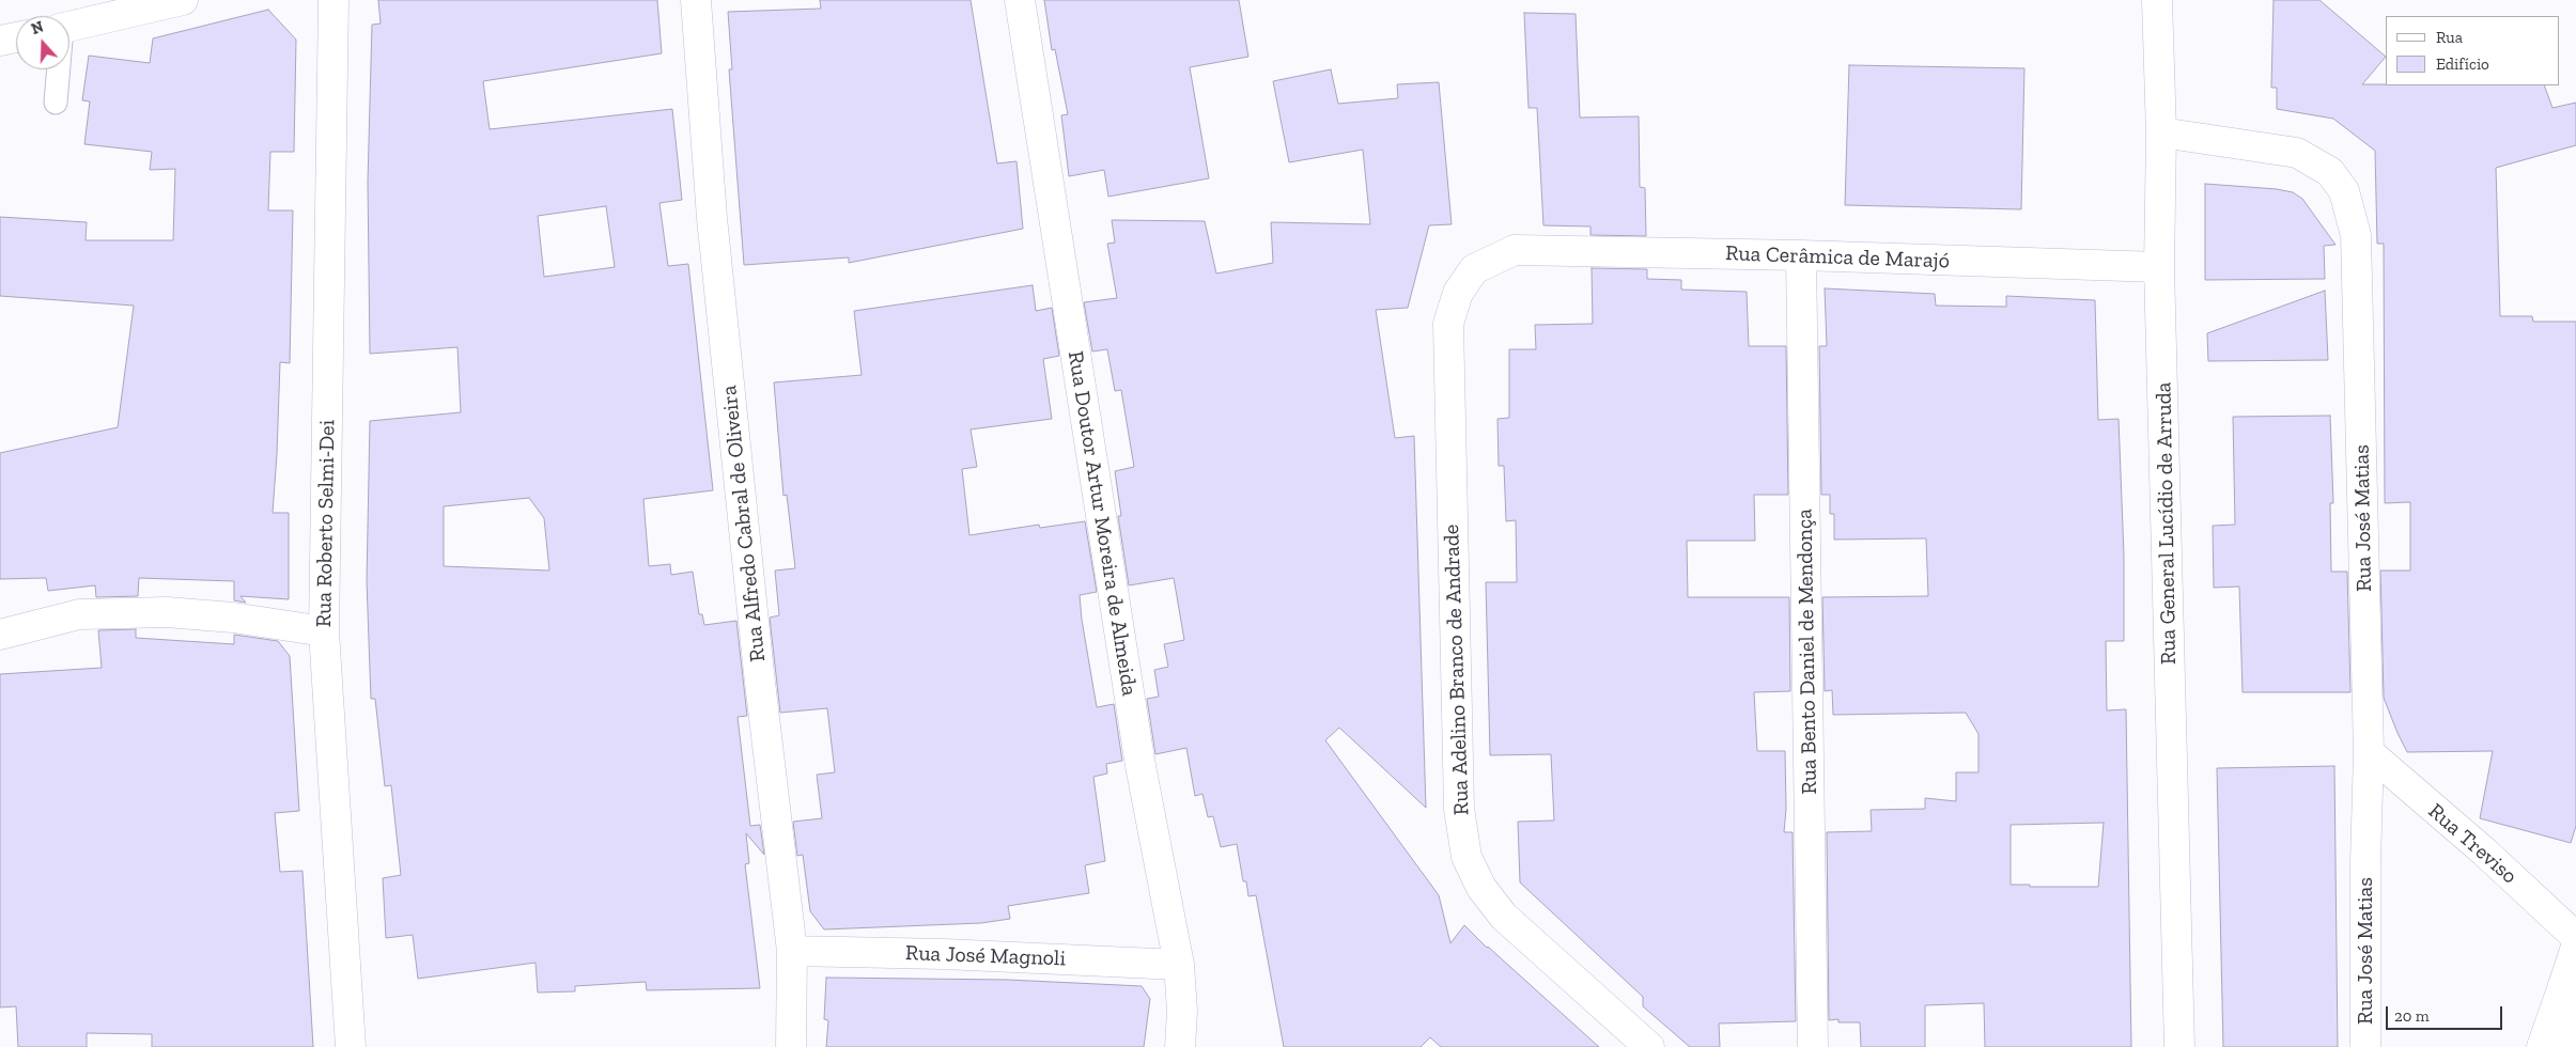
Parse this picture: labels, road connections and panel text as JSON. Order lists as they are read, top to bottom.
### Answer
{
  "streets": {
    "street": [
      "Rua Cerâmica de Marajó",
      "Rua José Matias",
      "Rua Roberto Selmi-Dei",
      "Rua Alfredo Cabral de Oliveira",
      "Rua Doutor Artur Moreira de Almeida",
      "Rua General Lucídio de Arruda",
      "Rua Bento Daniel de Mendonça",
      "Rua Adelino Branco de Andrade",
      "Rua Treviso",
      "Rua José Magnoli"
    ]
  },
  "crossings": [
    ["Rua Cerâmica de Marajó", "Rua General Lucídio de Arruda"],
    ["Rua Cerâmica de Marajó", "Rua Bento Daniel de Mendonça"],
    ["Rua Cerâmica de Marajó", "Rua Adelino Branco de Andrade"],
    ["Rua José Matias", "Rua General Lucídio de Arruda"],
    ["Rua José Matias", "Rua Treviso"],
    ["Rua Alfredo Cabral de Oliveira", "Rua José Magnoli"],
    ["Rua Doutor Artur Moreira de Almeida", "Rua José Magnoli"]
  ],
  "legend": ["Rua", "Edifício"],
  "scale_bar": "20 m",
  "north": "top"
}
